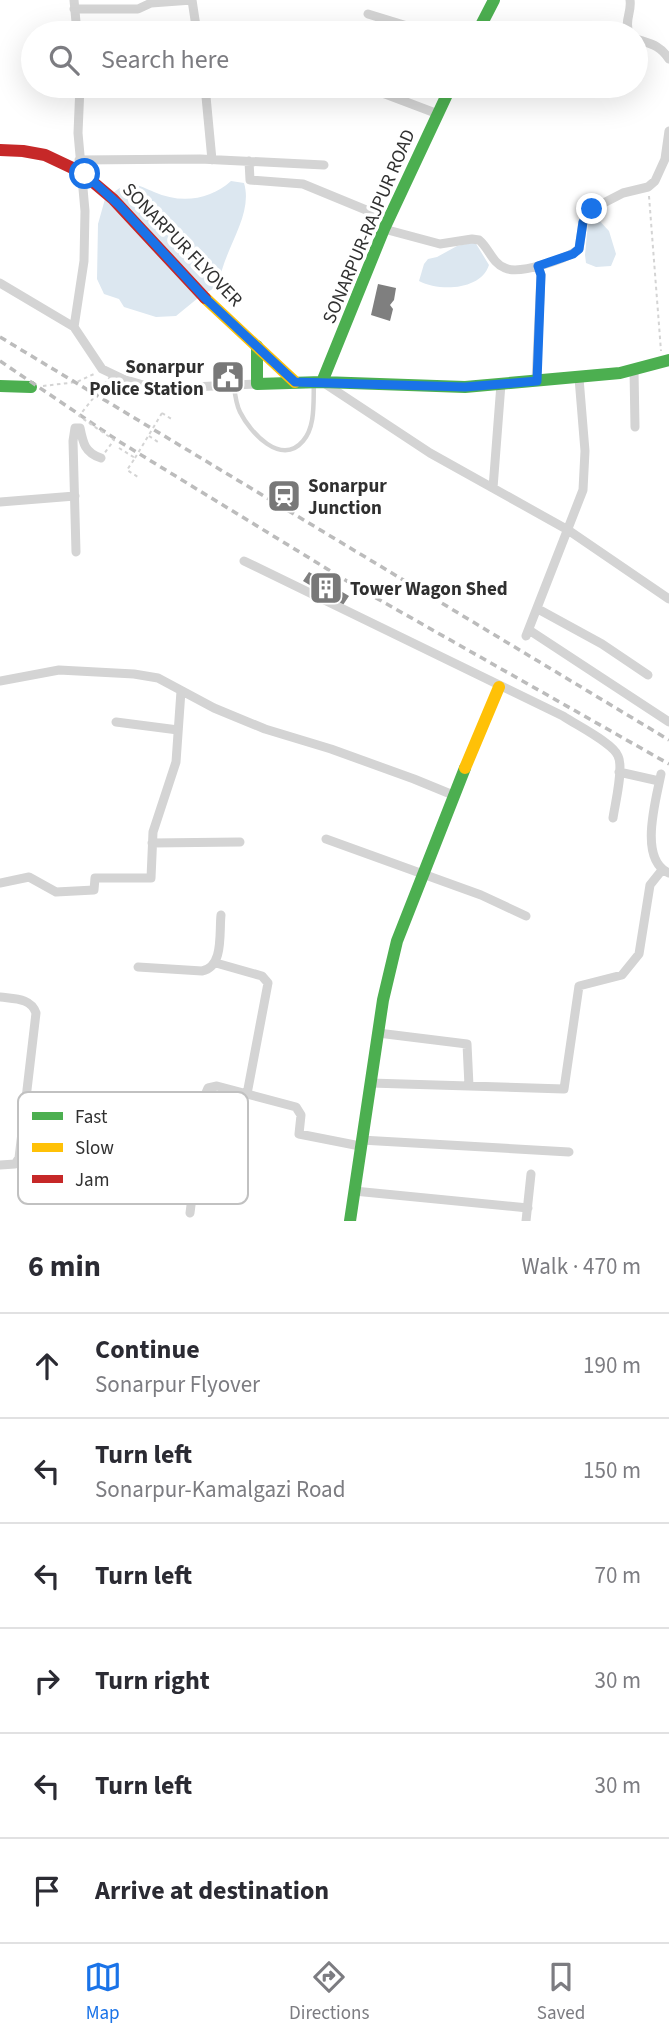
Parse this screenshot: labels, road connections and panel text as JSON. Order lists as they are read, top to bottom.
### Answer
{
  "streets": {
    "main road": ["SONARPUR-RAJPUR ROAD", "SONARPUR FLYOVER"]
  },
  "places": {
    "public building": ["Sonarpur Police Station"],
    "station": ["Sonarpur Junction"],
    "building": ["Tower Wagon Shed"]
  },
  "legend": ["Fast", "Slow", "Jam"],
  "page": {
    "search": "Search here",
    "heading": ["6 min", "Walk · 470 m"],
    "list": [
      ["Continue", "Sonarpur Flyover", "190 m"],
      ["Turn left", "Sonarpur-Kamalgazi Road", "150 m"],
      ["Turn left", "70 m"],
      ["Turn right", "30 m"],
      ["Turn left", "30 m"],
      "Arrive at destination"
    ],
    "nav": ["Map", "Directions", "Saved"]
  }
}
